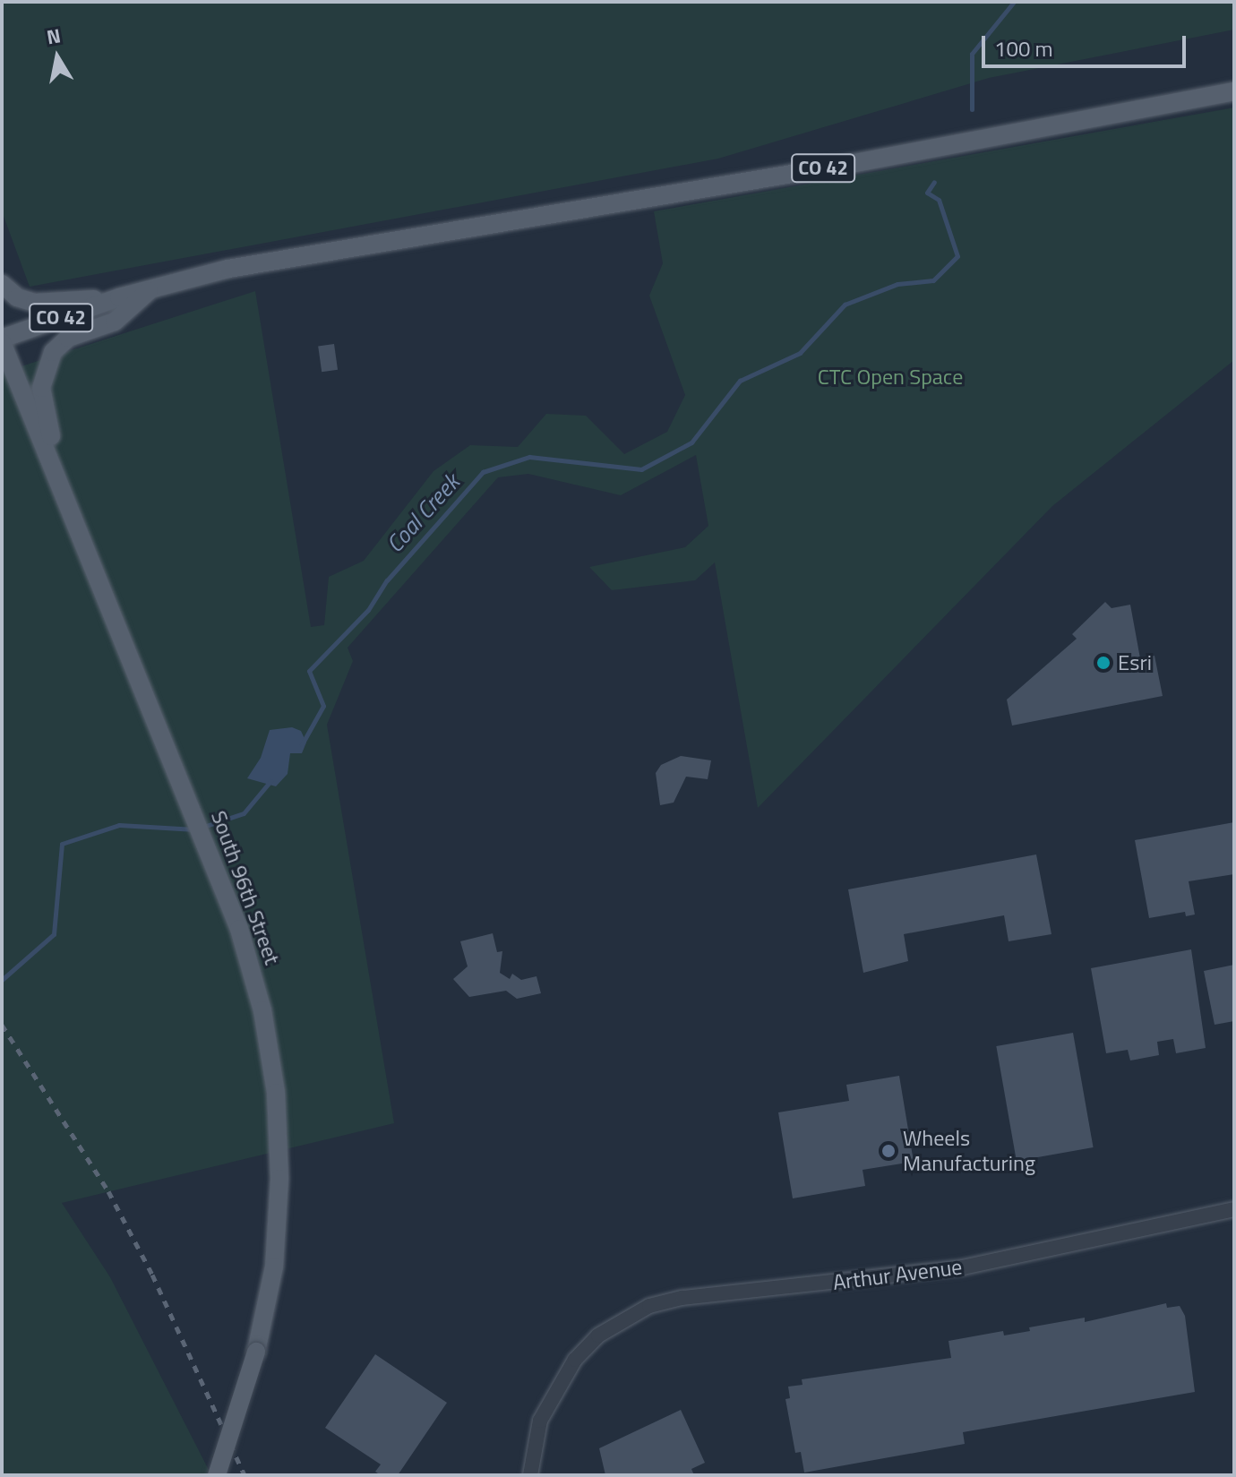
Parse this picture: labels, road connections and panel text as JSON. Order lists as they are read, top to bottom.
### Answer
{
  "streets": {
    "main road": ["CO 42", "South 96th Street"],
    "street": ["Arthur Avenue"]
  },
  "crossings": [
    ["CO 42", "South 96th Street"]
  ],
  "water": ["Coal Creek"],
  "parks": ["CTC Open Space"],
  "places": ["Esri", "Wheels Manufacturing"],
  "scale_bar": "100 m",
  "north": "top"
}
